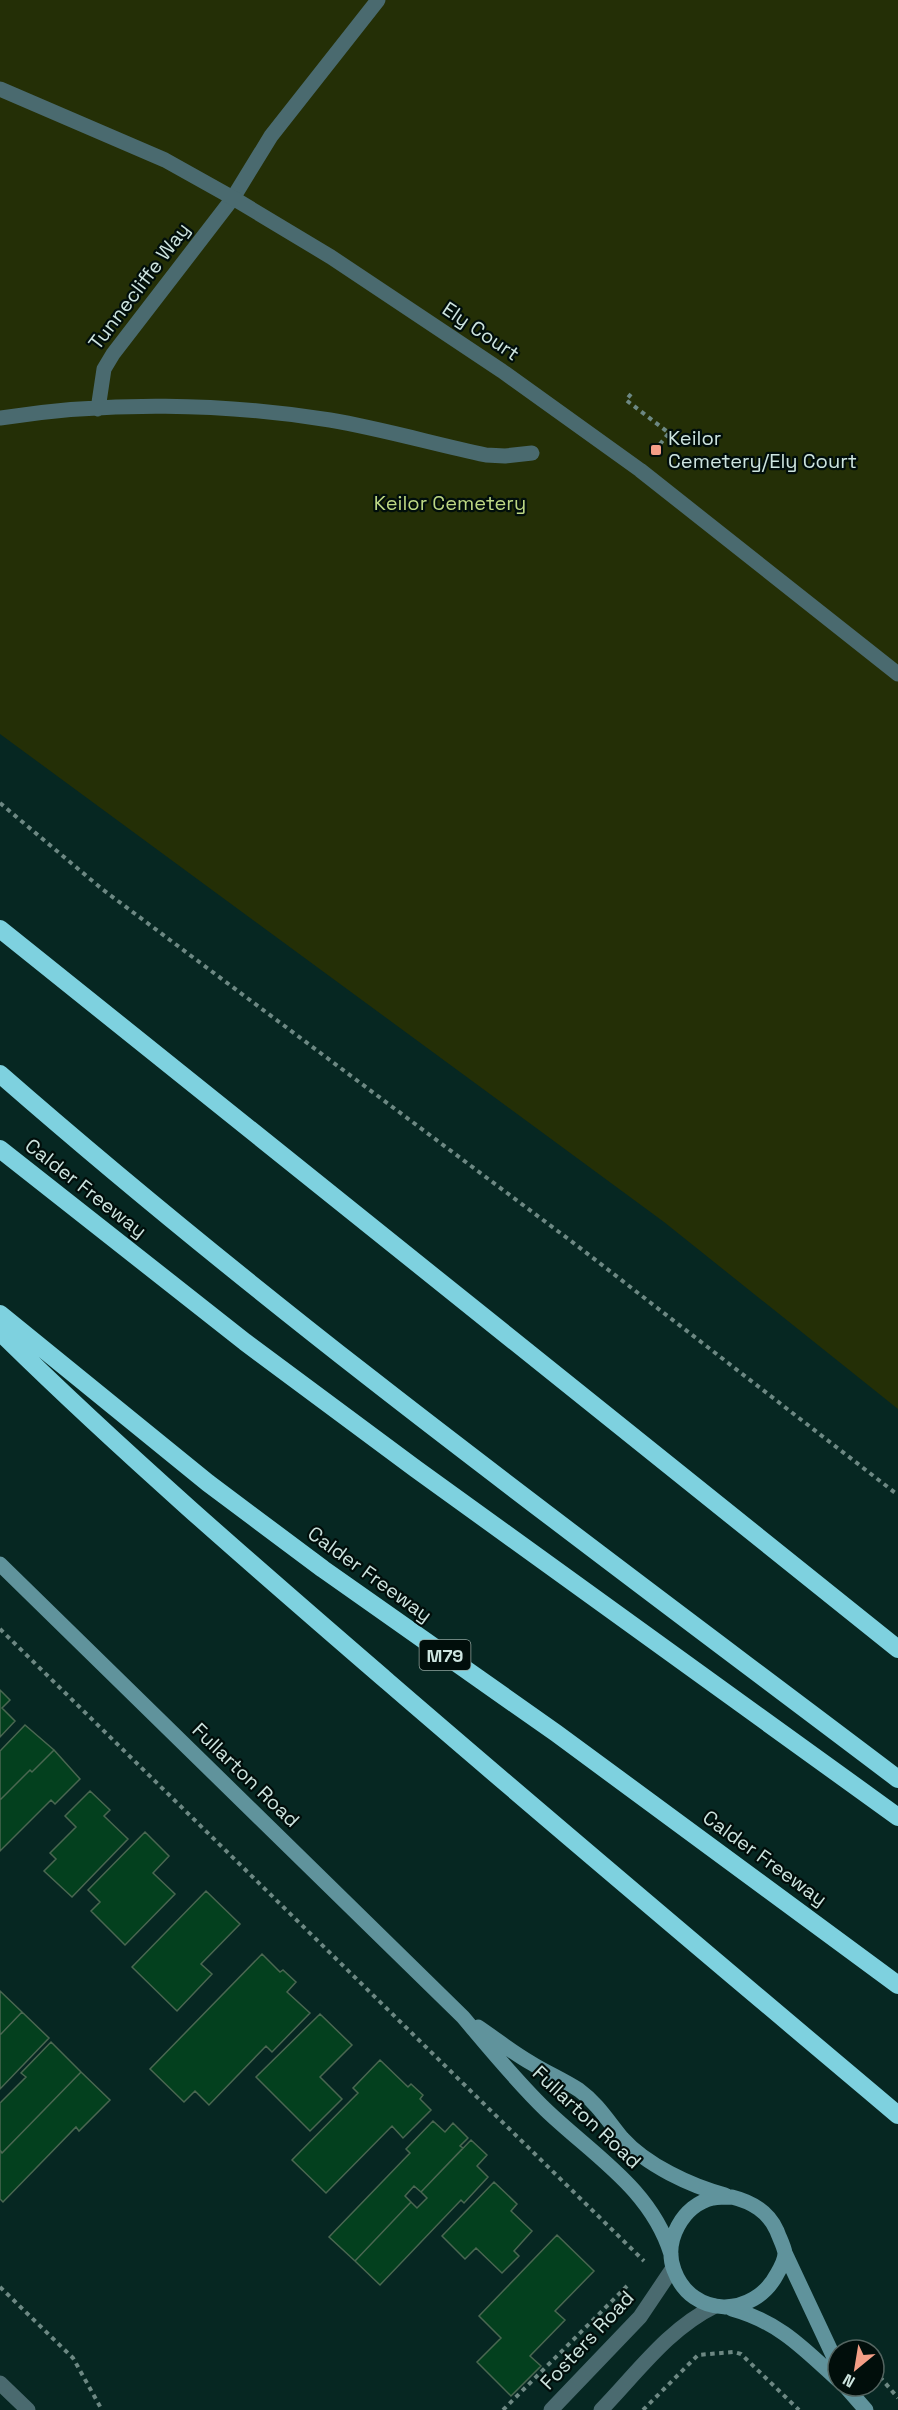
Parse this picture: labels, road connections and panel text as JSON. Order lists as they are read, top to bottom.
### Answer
{
  "streets": {
    "highway": ["Calder Freeway", "M79"],
    "main road": ["Fullarton Road"],
    "street": ["Tunnecliffe Way", "Ely Court", "Fosters Road"]
  },
  "crossings": [
    ["Tunnecliffe Way", "Ely Court"],
    ["Fullarton Road", "Fosters Road"]
  ],
  "parks": ["Keilor Cemetery"],
  "places": {
    "transit": ["Keilor Cemetery/Ely Court"]
  },
  "north": "bottom left"
}
